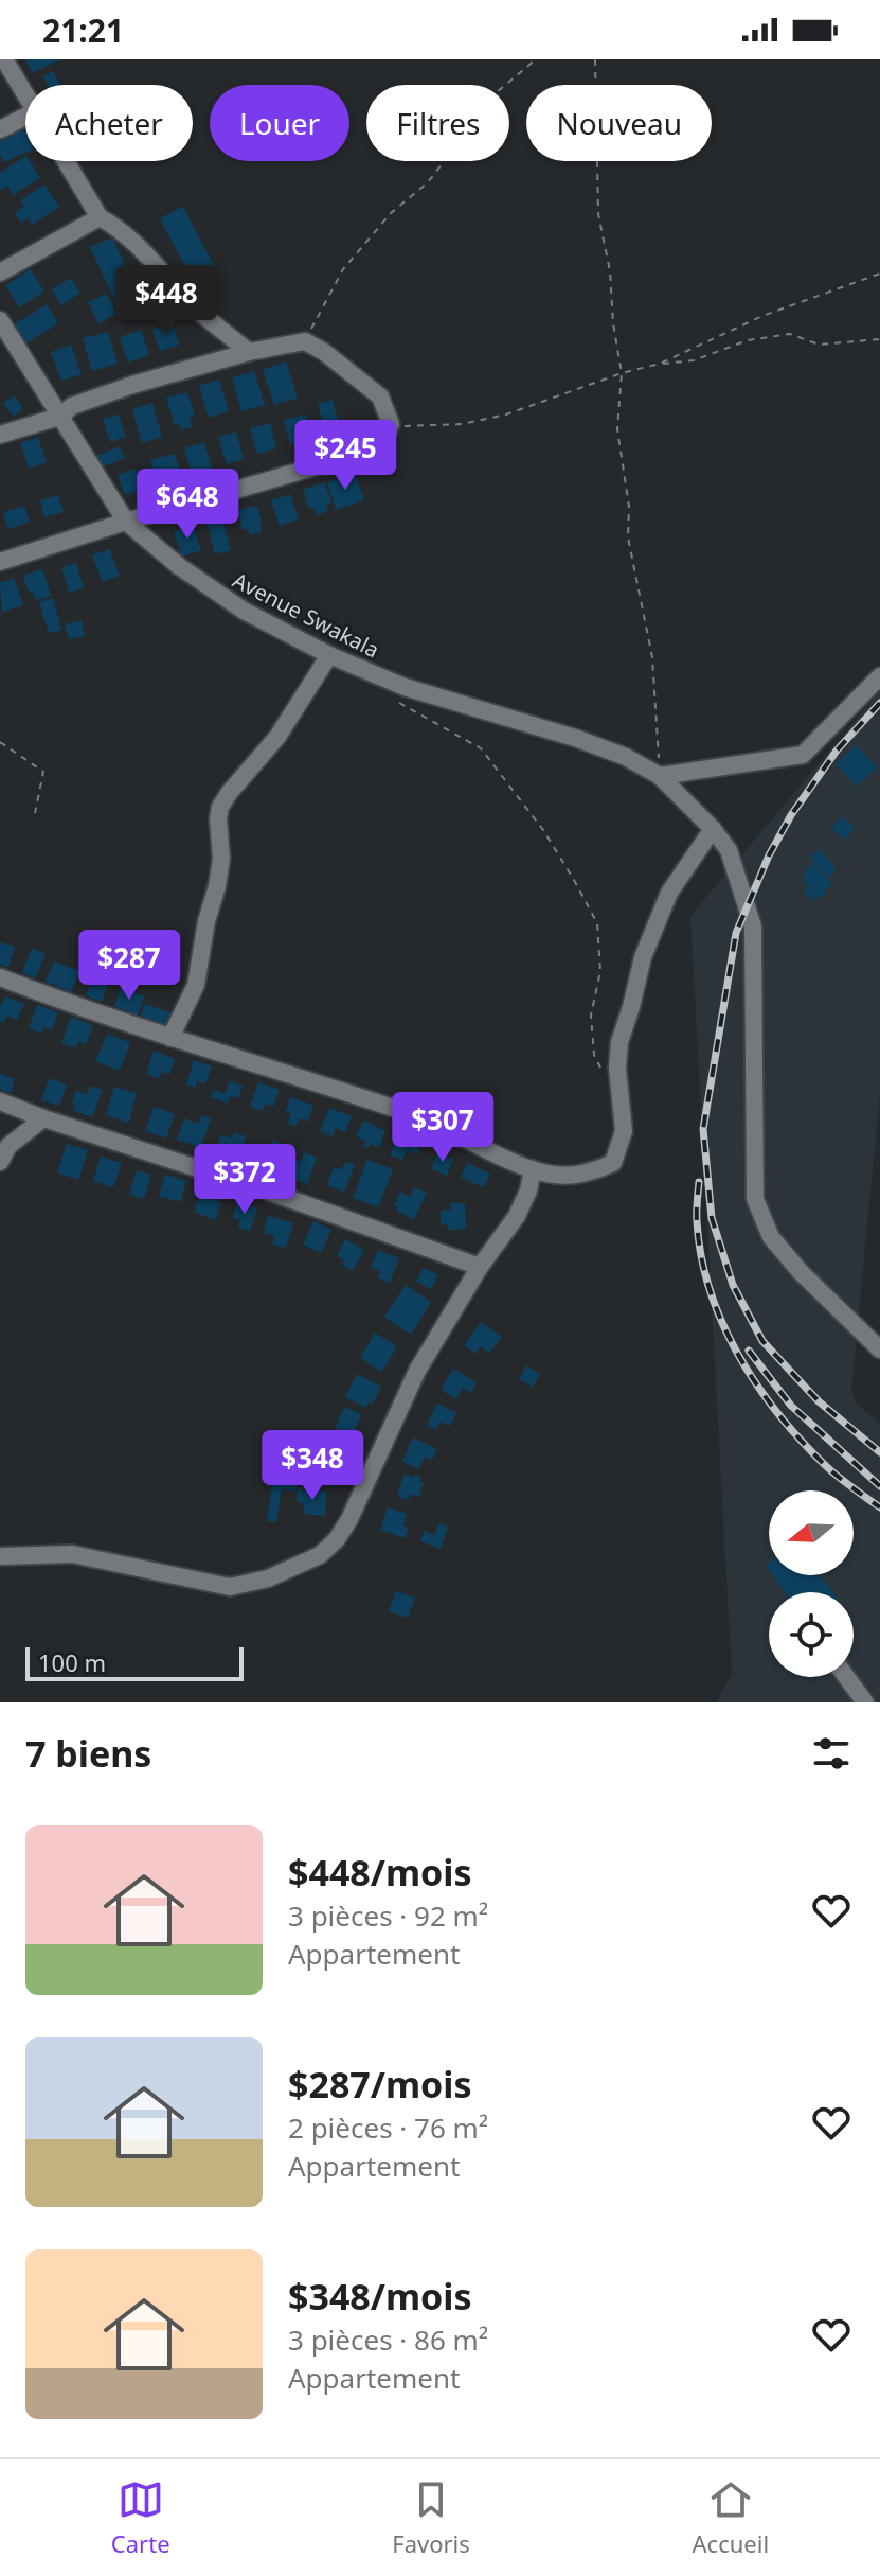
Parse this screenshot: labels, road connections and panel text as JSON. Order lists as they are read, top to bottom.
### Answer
{
  "streets": {
    "street": ["Avenue Swakala"]
  },
  "scale_bar": "100 m",
  "north": "left",
  "page": {
    "status": "21:21",
    "chip": [
      "Acheter",
      "Louer",
      "Filtres",
      "Nouveau"
    ],
    "price": [
      "$448",
      "$245",
      "$648",
      "$287",
      "$307",
      "$372",
      "$348"
    ],
    "scale": "100 m",
    "heading": "7 biens",
    "list": [
      {
        "name": "$448/mois",
        "note": "3 pièces · 92 m² · Appartement"
      },
      {
        "name": "$287/mois",
        "note": "2 pièces · 76 m² · Appartement"
      },
      {
        "name": "$348/mois",
        "note": "3 pièces · 86 m² · Appartement"
      }
    ],
    "tabs": ["Carte", "Favoris", "Accueil"]
  }
}
